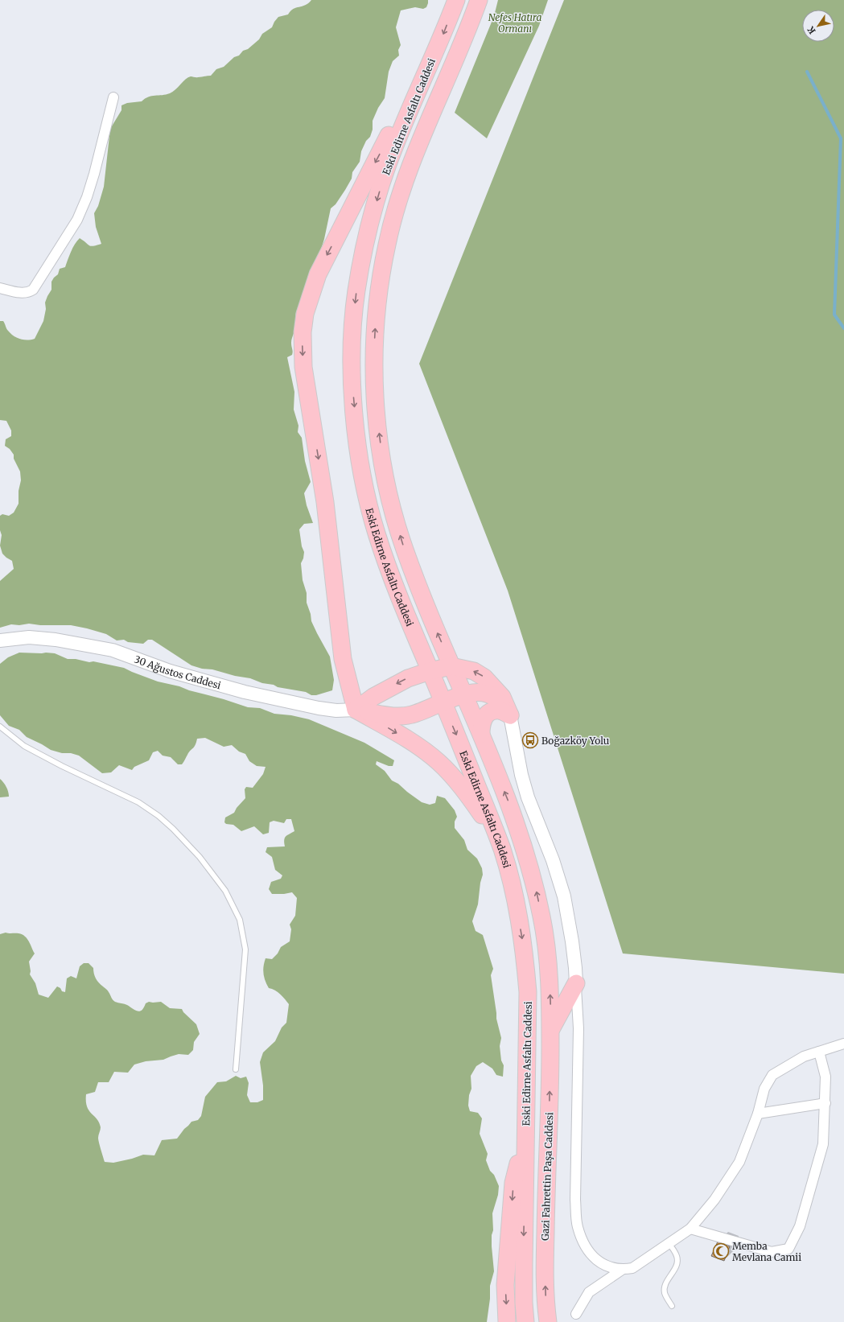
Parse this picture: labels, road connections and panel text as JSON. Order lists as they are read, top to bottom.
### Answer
{
  "streets": {
    "highway": ["Eski Edirne Asfaltı Caddesi", "Gazi Fahrettin Paşa Caddesi"],
    "main road": ["30 Ağustos Caddesi"]
  },
  "crossings": [
    ["Eski Edirne Asfaltı Caddesi", "Gazi Fahrettin Paşa Caddesi"]
  ],
  "parks": ["Nefes Hatıra Ormanı"],
  "places": {
    "bus stop": ["Boğazköy Yolu"],
    "mosque": ["Memba Mevlana Camii"]
  },
  "north": "bottom left"
}
